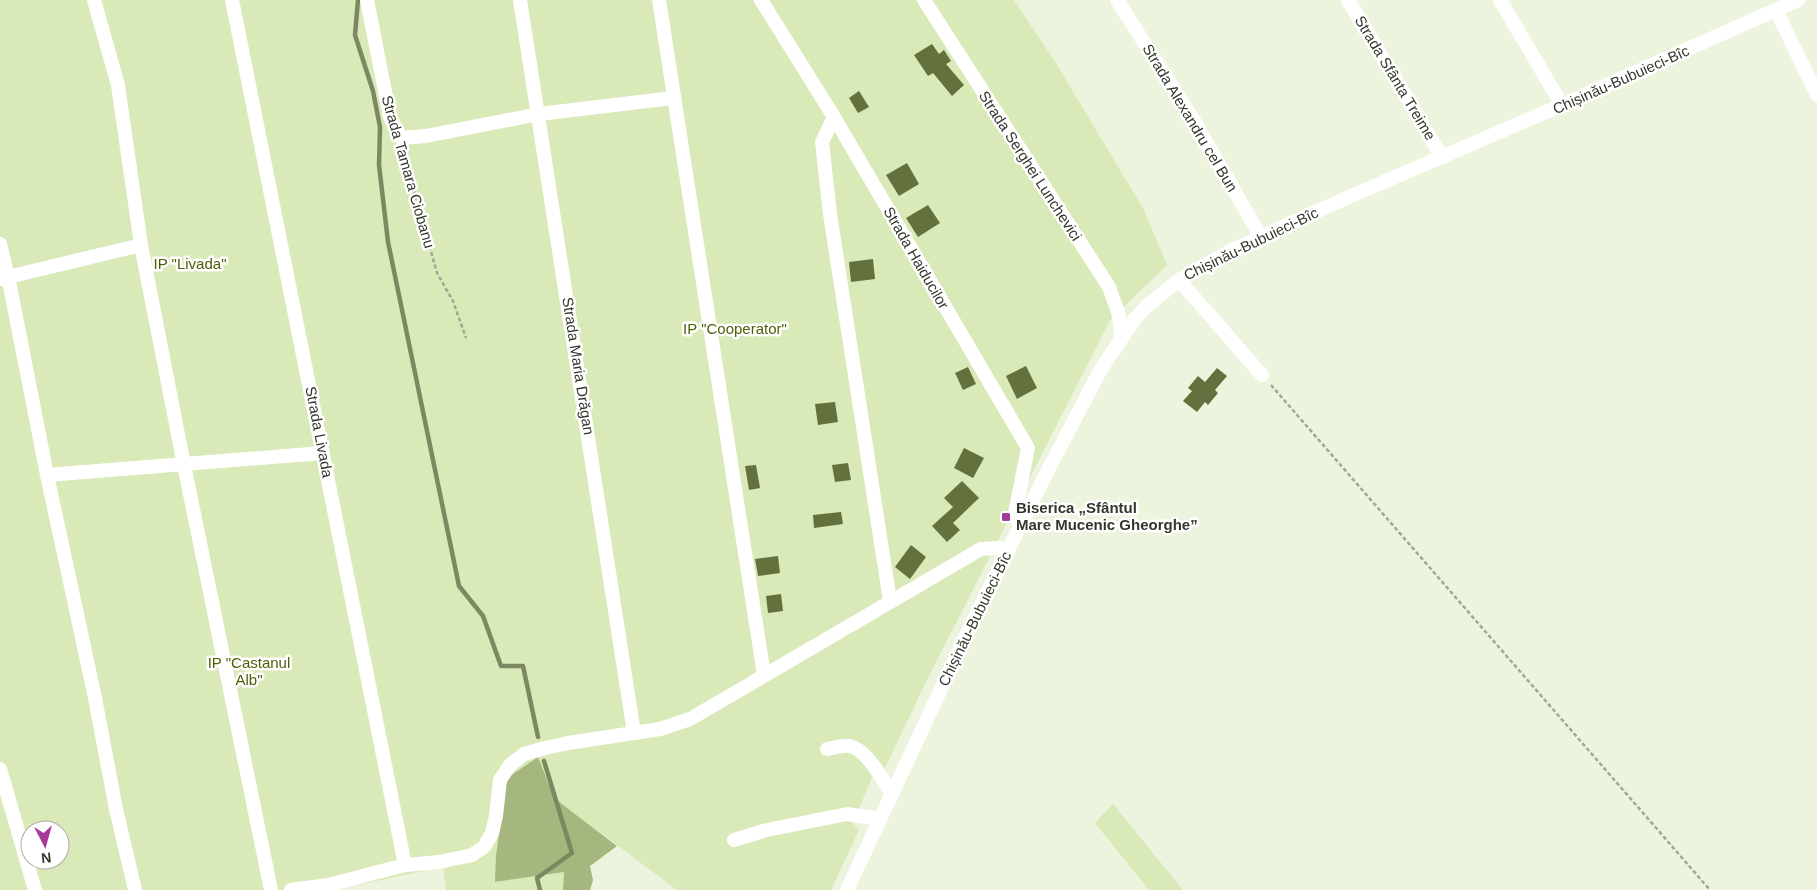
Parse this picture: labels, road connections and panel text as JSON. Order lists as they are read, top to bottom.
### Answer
{
  "streets": {
    "street": [
      "Strada Sfânta Treime",
      "Chișinău-Bubuieci-Bîc",
      "Strada Alexandru cel Bun",
      "Strada Serghei Lunchevici",
      "Strada Tamara Ciobanu",
      "Strada Haiducilor",
      "Strada Maria Drăgan",
      "Strada Livada"
    ]
  },
  "crossings": [
    ["Strada Sfânta Treime", "Chișinău-Bubuieci-Bîc"],
    ["Chișinău-Bubuieci-Bîc", "Strada Alexandru cel Bun"],
    ["Chișinău-Bubuieci-Bîc", "Strada Serghei Lunchevici"],
    ["Chișinău-Bubuieci-Bîc", "Strada Haiducilor"]
  ],
  "parks": ["IP \"Livada\"", "IP \"Cooperator\"", "IP \"Castanul Alb\""],
  "places": {
    "transit": ["Biserica „Sfântul Mare Mucenic Gheorghe”"]
  },
  "north": "bottom"
}
